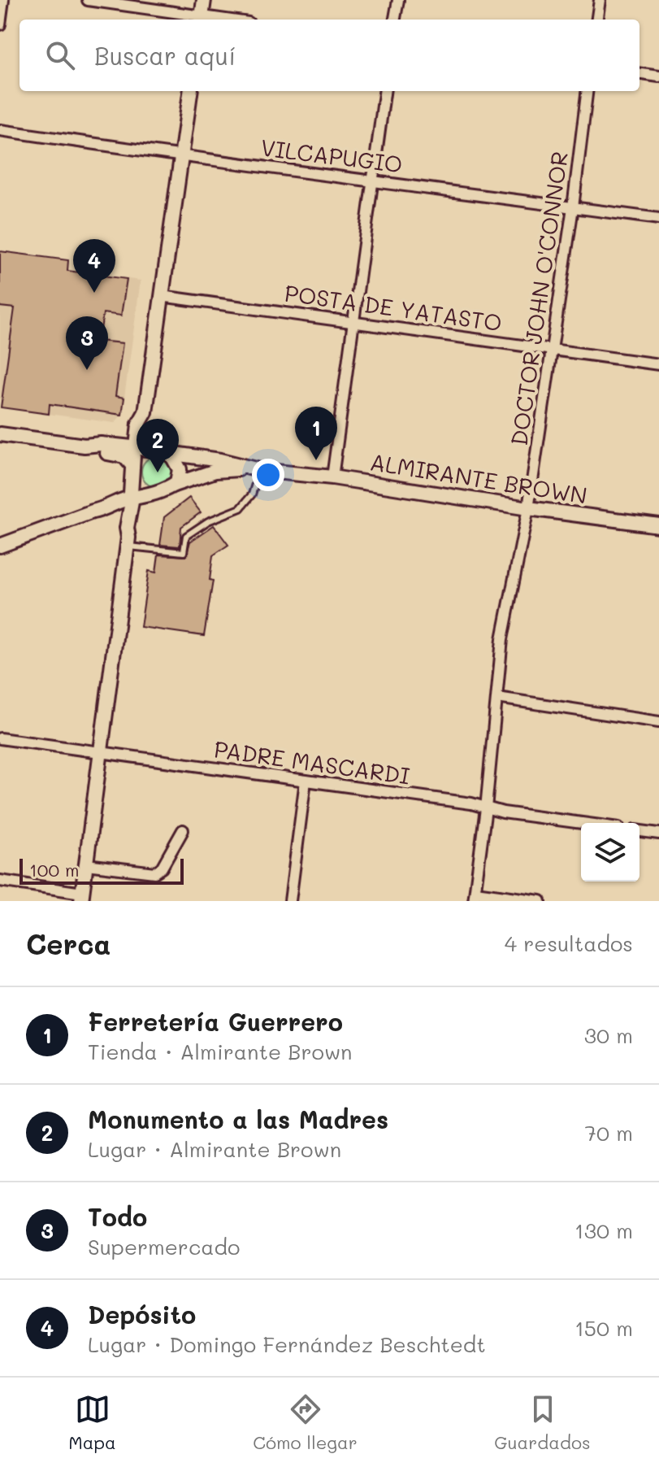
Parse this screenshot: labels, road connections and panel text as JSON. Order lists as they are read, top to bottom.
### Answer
{
  "streets": {
    "street": [
      "VILCAPUGIO",
      "DOCTOR JOHN O'CONNOR",
      "POSTA DE YATASTO",
      "ALMIRANTE BROWN",
      "PADRE MASCARDI"
    ]
  },
  "crossings": [
    ["VILCAPUGIO", "DOCTOR JOHN O'CONNOR"],
    ["DOCTOR JOHN O'CONNOR", "POSTA DE YATASTO"],
    ["DOCTOR JOHN O'CONNOR", "ALMIRANTE BROWN"],
    ["DOCTOR JOHN O'CONNOR", "PADRE MASCARDI"]
  ],
  "scale_bar": "100 m",
  "page": {
    "search": "Buscar aquí",
    "pins": [
      "4",
      "3",
      "1",
      "2"
    ],
    "scale": "100 m",
    "heading": ["Cerca", "4 resultados"],
    "list": [
      {
        "mark": "1",
        "name": "Ferretería Guerrero",
        "note": "Tienda · Almirante Brown",
        "value": "30 m"
      },
      {
        "mark": "2",
        "name": "Monumento a las Madres",
        "note": "Lugar · Almirante Brown",
        "value": "70 m"
      },
      {
        "mark": "3",
        "name": "Todo",
        "note": "Supermercado",
        "value": "130 m"
      },
      {
        "mark": "4",
        "name": "Depósito",
        "note": "Lugar · Domingo Fernández Beschtedt",
        "value": "150 m"
      }
    ],
    "nav": ["Mapa", "Cómo llegar", "Guardados"]
  }
}
